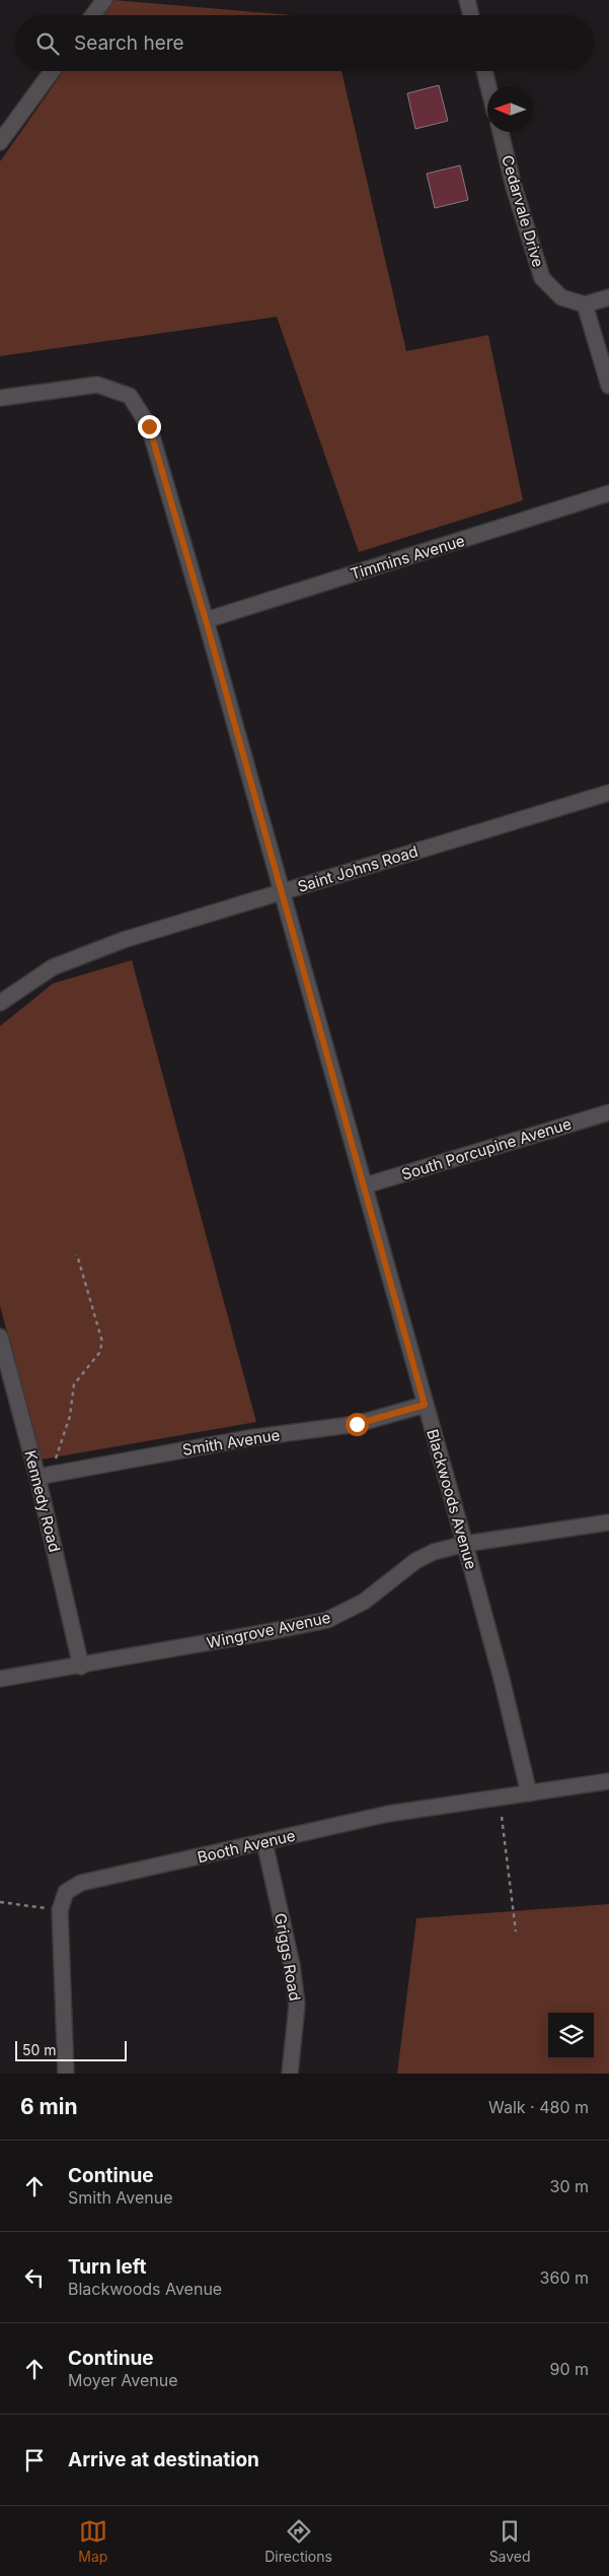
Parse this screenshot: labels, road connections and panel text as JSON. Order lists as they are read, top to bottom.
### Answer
{
  "streets": {
    "street": [
      "Cedarvale Drive",
      "Timmins Avenue",
      "Saint Johns Road",
      "South Porcupine Avenue",
      "Smith Avenue",
      "Blackwoods Avenue",
      "Kennedy Road",
      "Wingrove Avenue",
      "Booth Avenue",
      "Griggs Road"
    ]
  },
  "crossings": [
    ["Timmins Avenue", "Blackwoods Avenue"],
    ["Saint Johns Road", "Blackwoods Avenue"],
    ["South Porcupine Avenue", "Blackwoods Avenue"],
    ["Smith Avenue", "Blackwoods Avenue"],
    ["Smith Avenue", "Kennedy Road"],
    ["Blackwoods Avenue", "Wingrove Avenue"],
    ["Blackwoods Avenue", "Booth Avenue"],
    ["Kennedy Road", "Wingrove Avenue"],
    ["Booth Avenue", "Griggs Road"]
  ],
  "scale_bar": "50 m",
  "north": "left",
  "page": {
    "search": "Search here",
    "scale": "50 m",
    "heading": ["6 min", "Walk · 480 m"],
    "list": [
      ["Continue", "Smith Avenue", "30 m"],
      ["Turn left", "Blackwoods Avenue", "360 m"],
      ["Continue", "Moyer Avenue", "90 m"],
      "Arrive at destination"
    ],
    "nav": ["Map", "Directions", "Saved"]
  }
}
